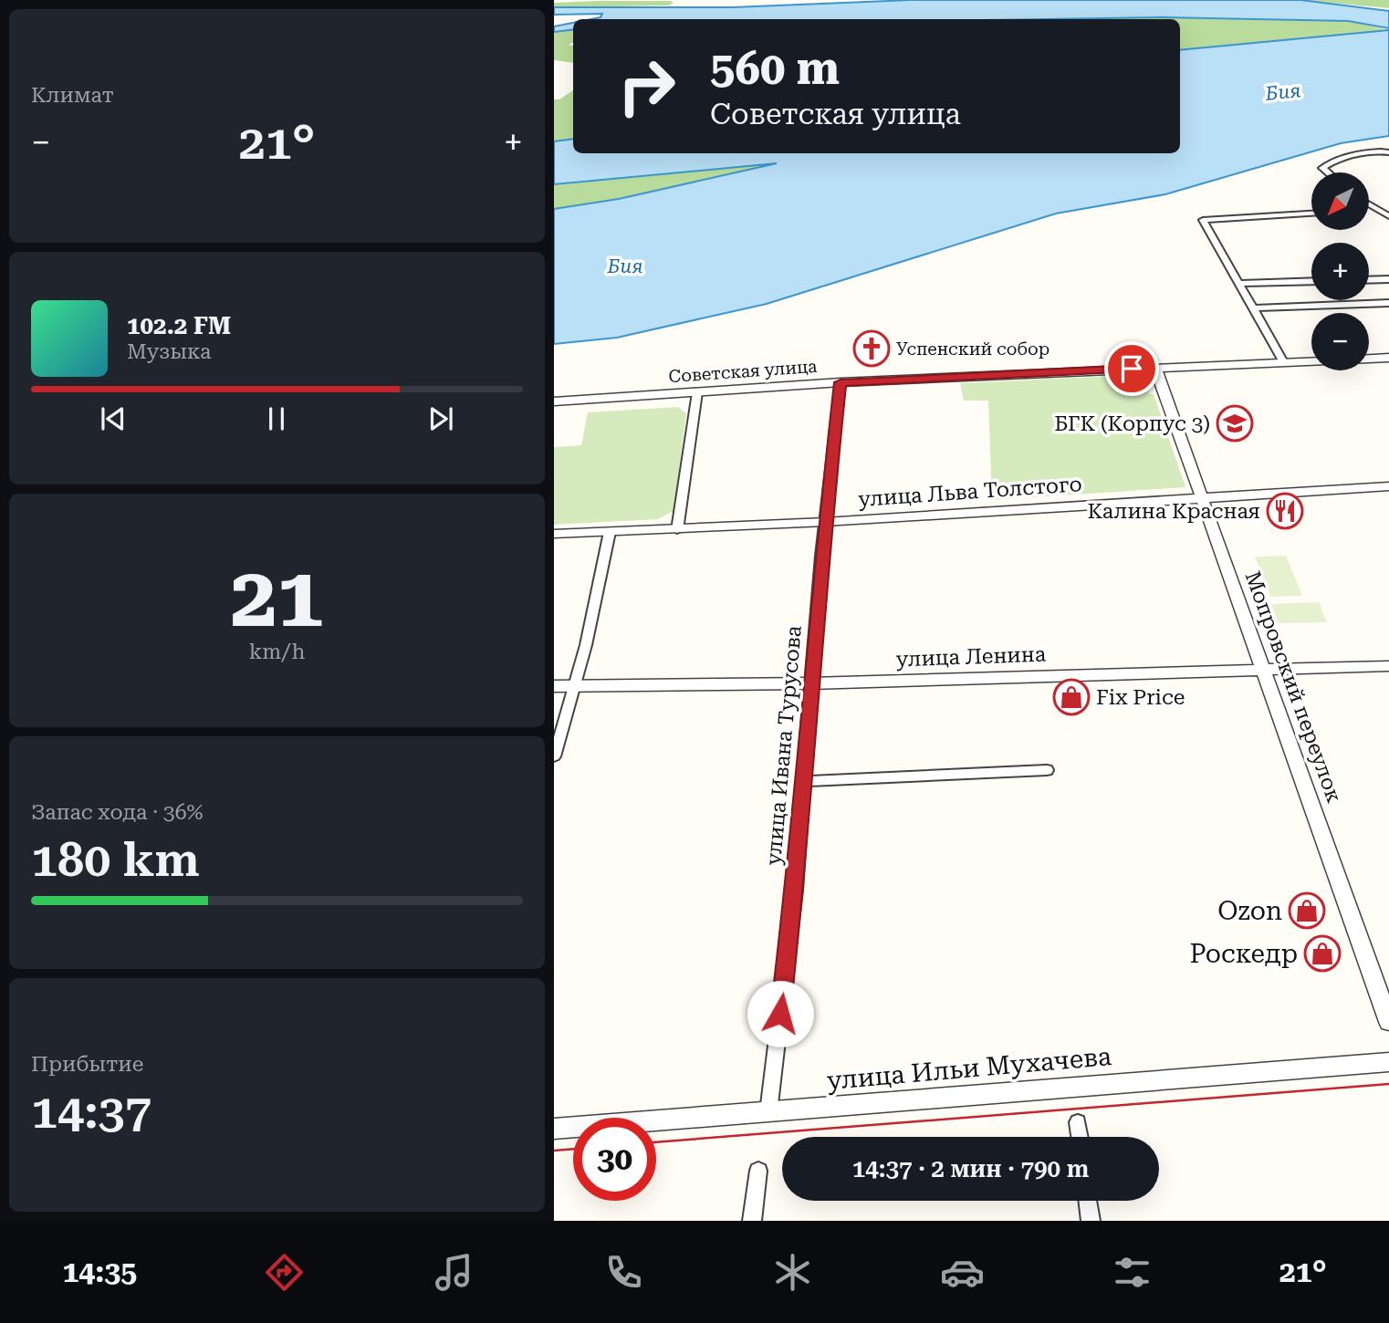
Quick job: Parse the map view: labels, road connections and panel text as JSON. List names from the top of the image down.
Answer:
{
  "streets": {
    "street": [
      "Советская улица",
      "улица Льва Толстого",
      "улица Ленина",
      "Мопровский переулок",
      "улица Ивана Турусова",
      "улица Ильи Мухачева"
    ]
  },
  "crossings": [
    ["Советская улица", "Мопровский переулок"],
    ["Советская улица", "улица Ивана Турусова"],
    ["улица Льва Толстого", "Мопровский переулок"],
    ["улица Льва Толстого", "улица Ивана Турусова"],
    ["улица Ленина", "Мопровский переулок"],
    ["улица Ленина", "улица Ивана Турусова"],
    ["улица Ивана Турусова", "улица Ильи Мухачева"]
  ],
  "water": ["Бия"],
  "places": {
    "church": ["Успенский собор"],
    "school or university": ["БГК (Корпус 3)"],
    "restaurant": ["Калина Красная"],
    "shop": ["Fix Price", "Ozon", "Роскедр"]
  },
  "north": "bottom left",
  "page": {
    "tile": [
      "Климат",
      ["21", "km/h"],
      ["Запас хода · 36%", "180 km"],
      ["Прибытие", "14:37"]
    ],
    "turn": ["560 m", "Советская улица"],
    "heat": ["−", "21°", "+"],
    "map_buttons": ["+", "−"],
    "song": ["102.2 FM", "Музыка"],
    "limit": "30",
    "trip": "14:37 · 2 мин · 790 m",
    "tabs": ["14:35", "21°"]
  }
}
